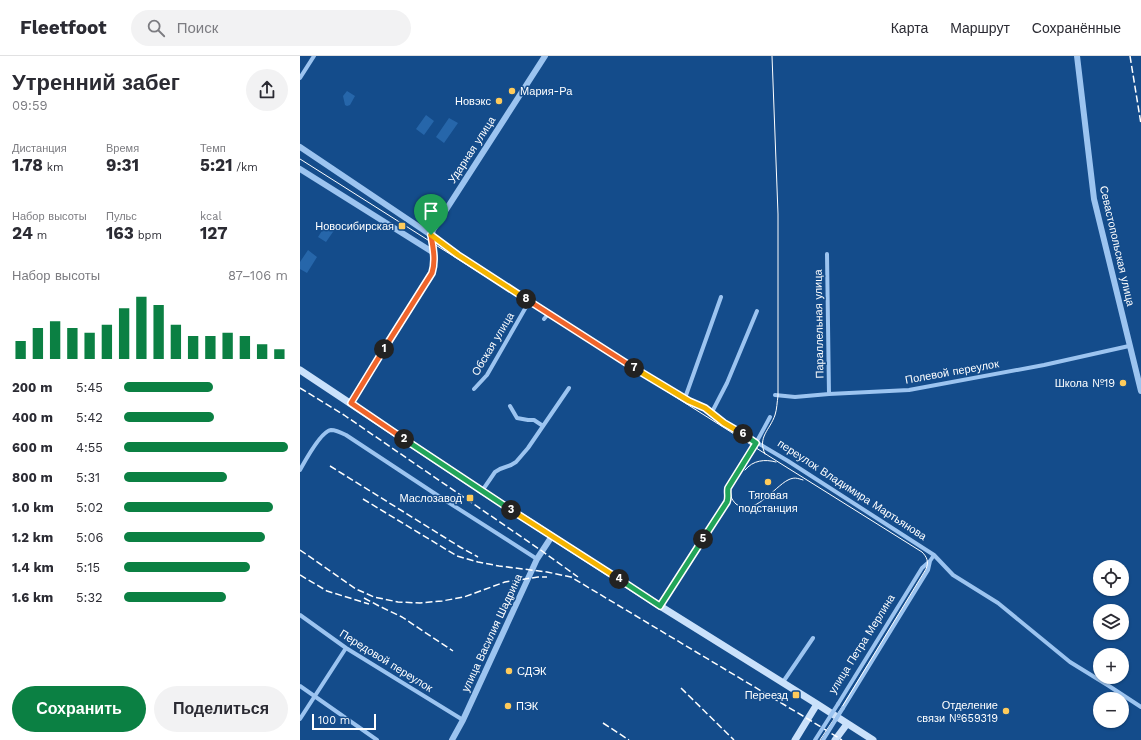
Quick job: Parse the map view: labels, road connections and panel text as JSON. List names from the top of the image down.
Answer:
{
  "streets": {
    "street": [
      "Ударная улица",
      "Севастопольская улица",
      "Параллельная улица",
      "Обская улица",
      "Полевой переулок",
      "переулок Владимира Мартьянова",
      "улица Василия Шадрина",
      "улица Петра Мерлина",
      "Передовой переулок"
    ]
  },
  "crossings": [
    ["Ударная улица", "переулок Владимира Мартьянова"],
    ["Севастопольская улица", "Полевой переулок"],
    ["Параллельная улица", "Полевой переулок"],
    ["переулок Владимира Мартьянова", "улица Петра Мерлина"],
    ["улица Василия Шадрина", "Передовой переулок"]
  ],
  "places": {
    "other": [
      "Мария-Ра",
      "Новэкс",
      "Школа №19",
      "Тяговая подстанция",
      "СДЭК",
      "ПЭК",
      "Отделение связи №659319"
    ],
    "transit": ["Новосибирская", "Маслозавод", "Переезд"]
  },
  "scale_bar": "100 m",
  "page": {
    "header": "Fleetfoot",
    "search": "Поиск",
    "nav": ["Карта", "Маршрут", "Сохранённые"],
    "heading": ["Утренний забег", "09:59"],
    "stats": [
      ["Дистанция", "1.78 km"],
      ["Время", "9:31"],
      ["Темп", "5:21 /km"],
      ["Набор высоты", "24 m"],
      ["Пульс", "163 bpm"],
      ["kcal", "127"]
    ],
    "chart": ["Набор высоты", "87–106 m"],
    "pins": [
      "8",
      "1",
      "7",
      "6",
      "2",
      "3",
      "5",
      "4"
    ],
    "list": [
      {
        "name": "200 m",
        "note": "5:45"
      },
      {
        "name": "400 m",
        "note": "5:42"
      },
      {
        "name": "600 m",
        "note": "4:55"
      },
      {
        "name": "800 m",
        "note": "5:31"
      },
      {
        "name": "1.0 km",
        "note": "5:02"
      },
      {
        "name": "1.2 km",
        "note": "5:06"
      },
      {
        "name": "1.4 km",
        "note": "5:15"
      },
      {
        "name": "1.6 km",
        "note": "5:32"
      }
    ],
    "map_buttons": ["+", "−"],
    "buttons": ["Сохранить", "Поделиться"],
    "scale": "100 m"
  }
}
